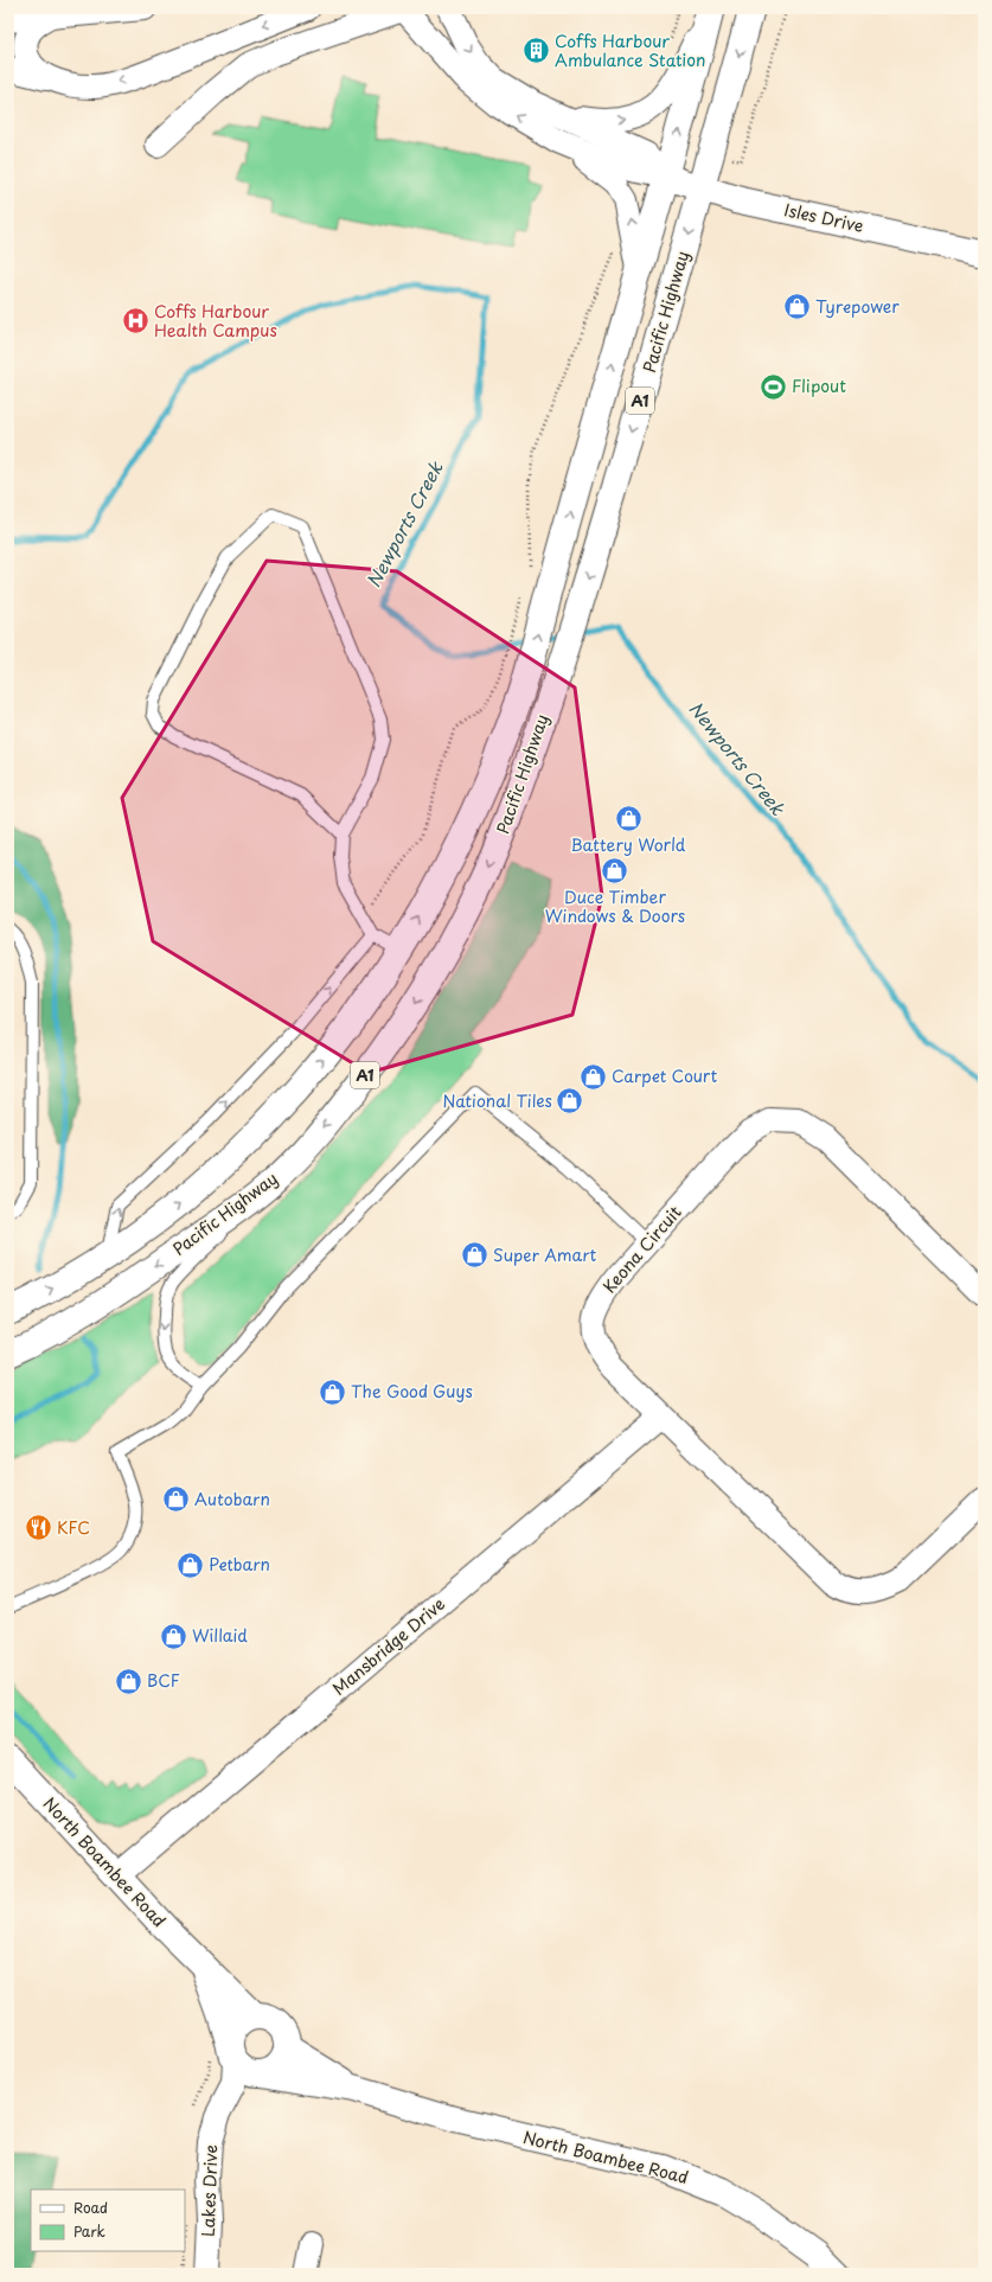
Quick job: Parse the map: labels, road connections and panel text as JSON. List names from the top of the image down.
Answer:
{
  "streets": {
    "main road": [
      "Isles Drive",
      "Pacific Highway",
      "A1",
      "North Boambee Road"
    ],
    "street": ["Keona Circuit", "Mansbridge Drive", "Lakes Drive"]
  },
  "crossings": [
    ["Isles Drive", "Pacific Highway"],
    ["Keona Circuit", "Mansbridge Drive"],
    ["Mansbridge Drive", "North Boambee Road"],
    ["North Boambee Road", "Lakes Drive"]
  ],
  "water": ["Newports Creek"],
  "places": {
    "building": ["Coffs Harbour Ambulance Station"],
    "shop": [
      "Tyrepower",
      "Battery World",
      "Duce Timber Windows & Doors",
      "Carpet Court",
      "National Tiles",
      "Super Amart",
      "The Good Guys",
      "Autobarn",
      "Petbarn",
      "Willaid",
      "BCF"
    ],
    "hospital": ["Coffs Harbour Health Campus"],
    "sports": ["Flipout"],
    "restaurant": ["KFC"]
  },
  "legend": ["Road", "Park"]
}
